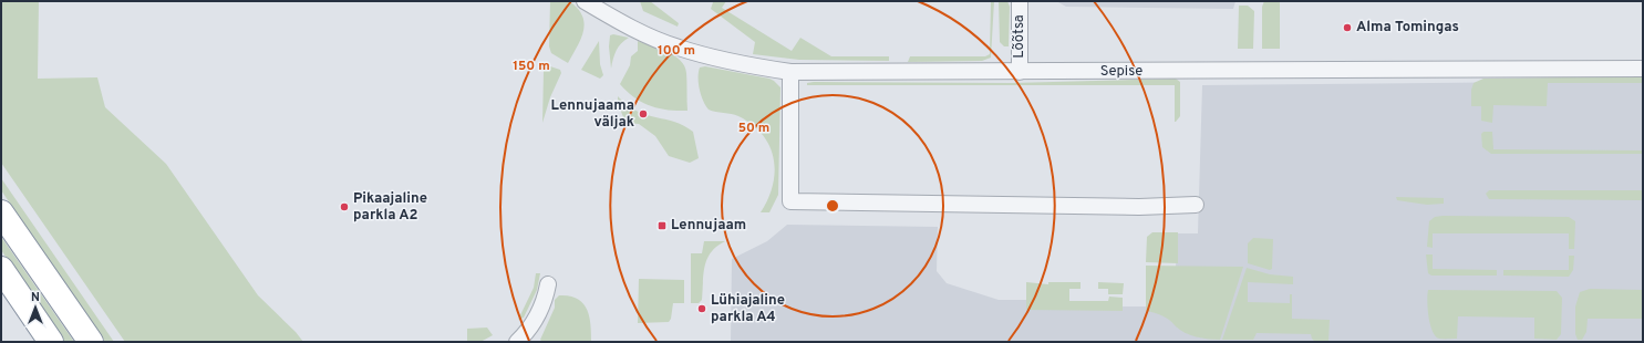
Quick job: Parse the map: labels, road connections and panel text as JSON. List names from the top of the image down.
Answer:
{
  "streets": {
    "street": ["Lõõtsa", "Sepise"]
  },
  "crossings": [
    ["Lõõtsa", "Sepise"]
  ],
  "places": {
    "other": [
      "Alma Tomingas",
      "Lennujaama väljak",
      "Pikaajaline parkla A2",
      "Lühiajaline parkla A4"
    ],
    "transit": ["Lennujaam"]
  },
  "north": "top",
  "rings": ["100 m", "150 m", "50 m"]
}
